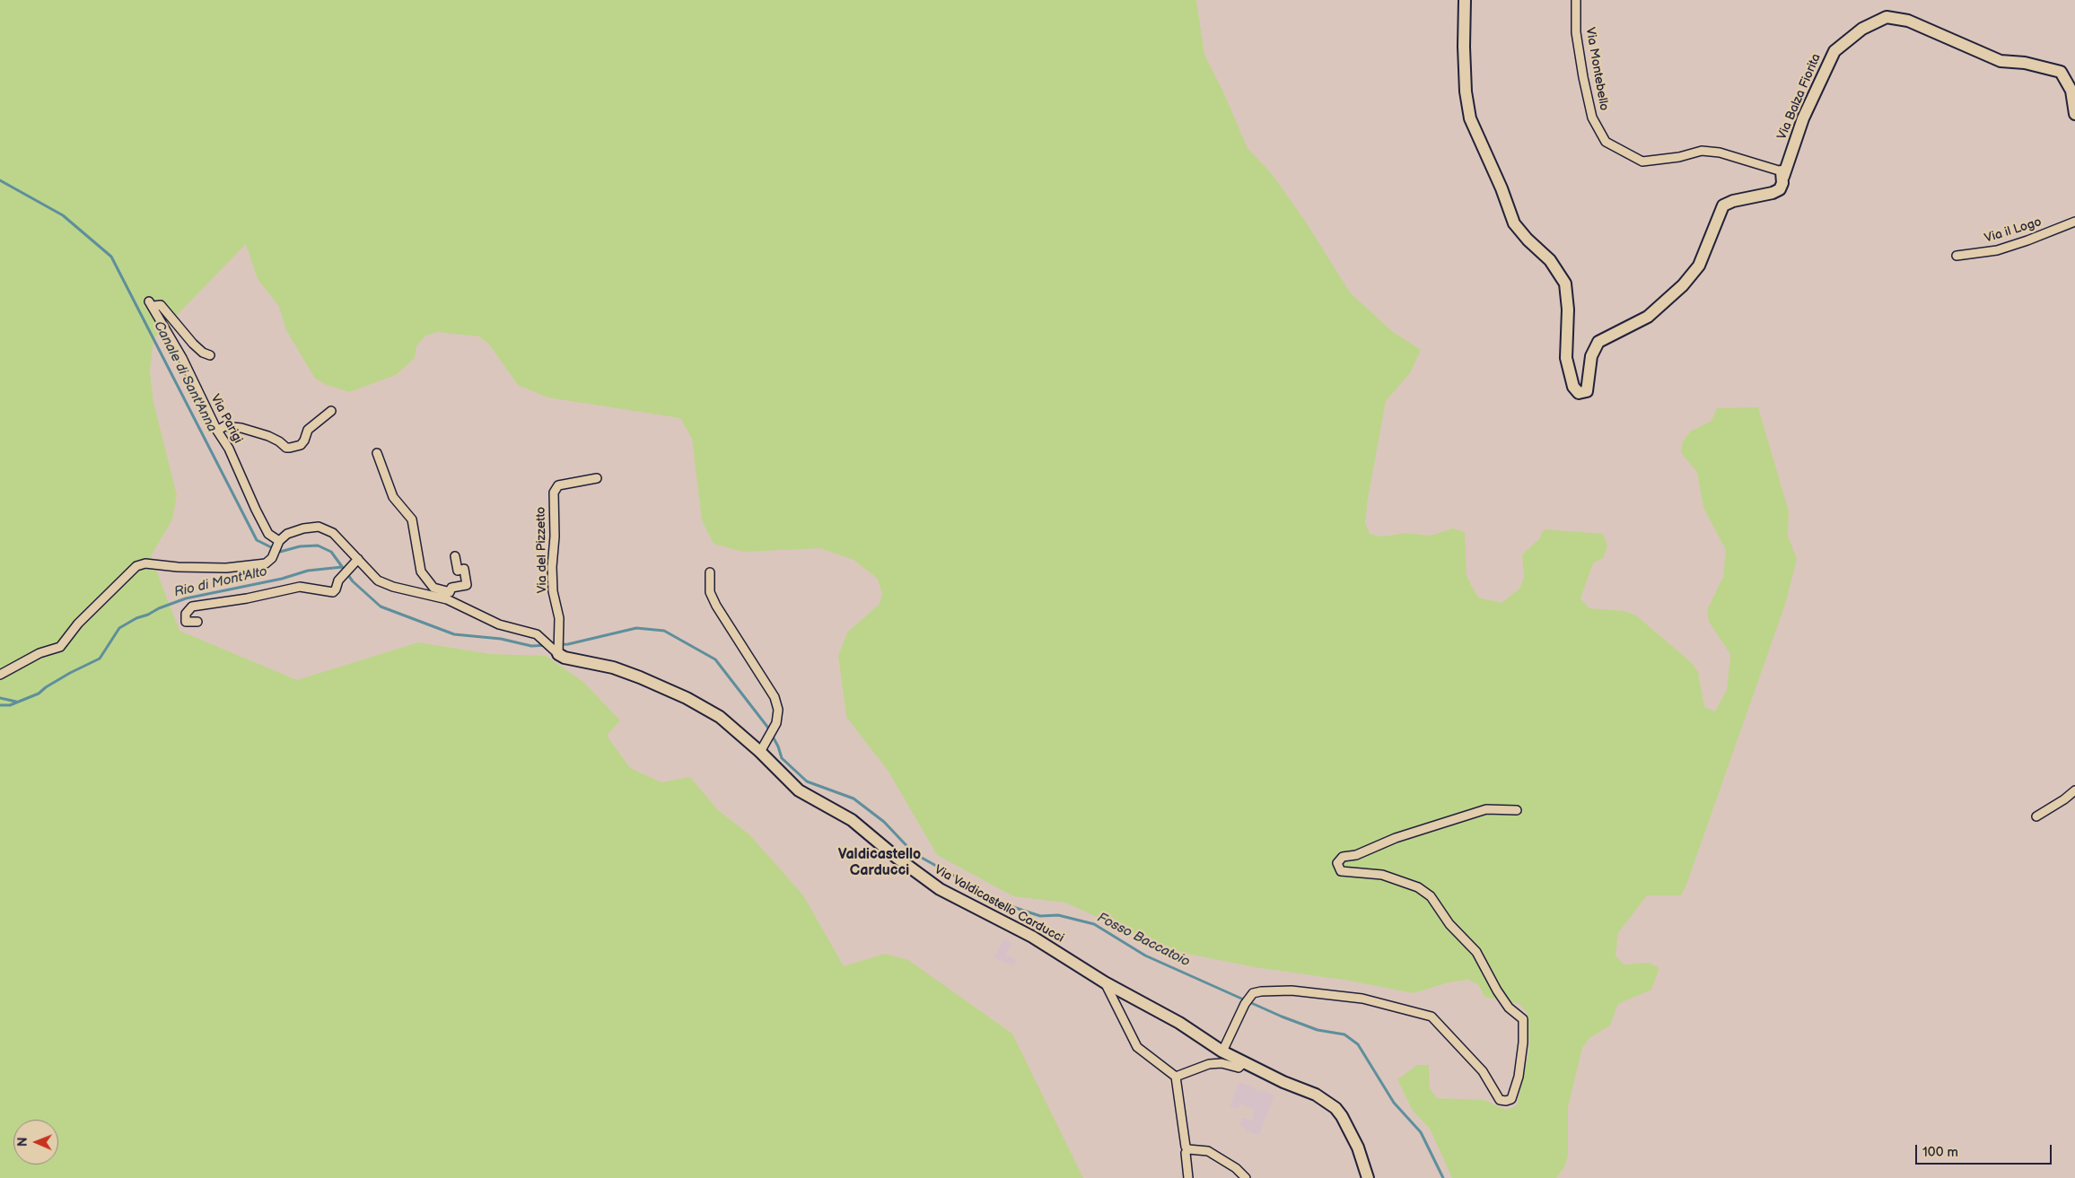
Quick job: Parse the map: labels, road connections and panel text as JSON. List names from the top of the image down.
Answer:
{
  "streets": {
    "street": [
      "Via Montebello",
      "Via Balza Fiorita",
      "Via il Logo",
      "Via Parigi",
      "Via del Pizzetto",
      "Via Valdicastello Carducci"
    ]
  },
  "crossings": [
    ["Via Montebello", "Via Balza Fiorita"],
    ["Via Parigi", "Via Valdicastello Carducci"],
    ["Via del Pizzetto", "Via Valdicastello Carducci"]
  ],
  "districts": ["Valdicastello Carducci"],
  "water": ["Canale di Sant'Anna", "Rio di Mont'Alto", "Fosso Baccatoio"],
  "scale_bar": "100 m",
  "north": "left"
}
